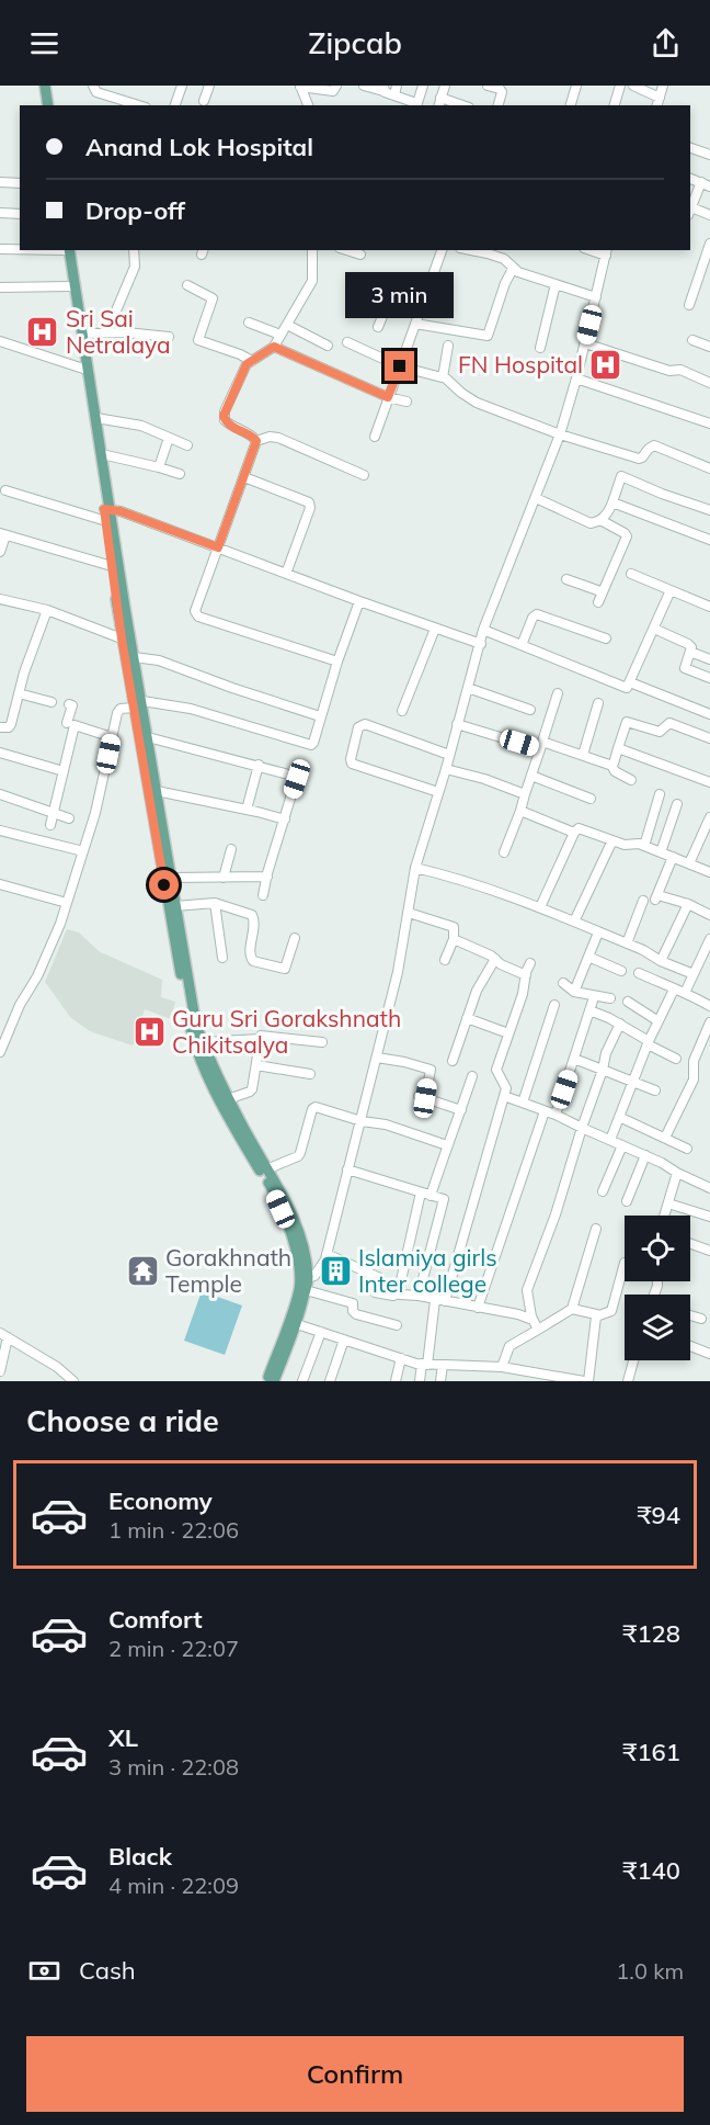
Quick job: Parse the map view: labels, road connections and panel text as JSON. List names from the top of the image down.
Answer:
{
  "places": {
    "hospital": ["Sri Sai Netralaya", "FN Hospital", "Guru Sri Gorakshnath Chikitsalya"],
    "temple": ["Gorakhnath Temple"],
    "building": ["Islamiya girls Inter college"]
  },
  "page": {
    "header": "Zipcab",
    "banner": ["Anand Lok Hospital", "Drop-off"],
    "bubble": "3 min",
    "heading": "Choose a ride",
    "list": [
      {
        "name": "Economy",
        "note": "1 min · 22:06",
        "value": "₹94"
      },
      {
        "name": "Comfort",
        "note": "2 min · 22:07",
        "value": "₹128"
      },
      {
        "name": "XL",
        "note": "3 min · 22:08",
        "value": "₹161"
      },
      {
        "name": "Black",
        "note": "4 min · 22:09",
        "value": "₹140"
      }
    ],
    "pay": ["Cash", "1.0 km"],
    "buttons": "Confirm"
  }
}
